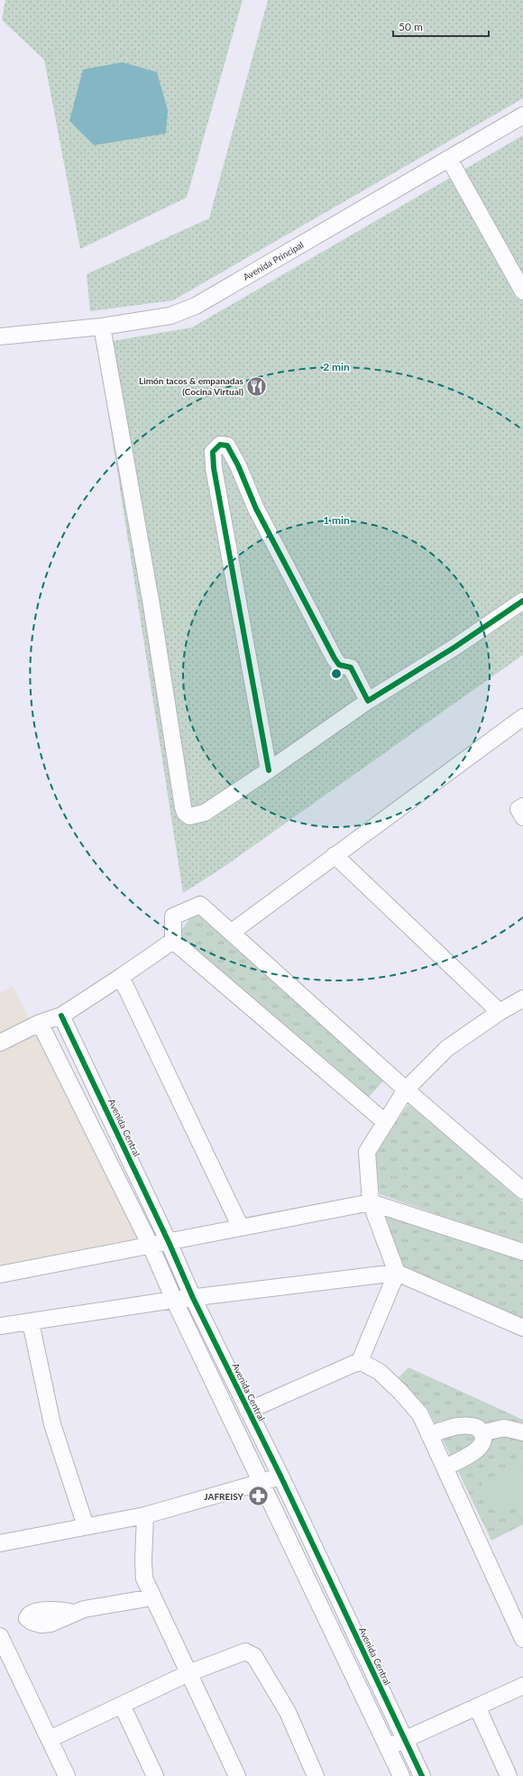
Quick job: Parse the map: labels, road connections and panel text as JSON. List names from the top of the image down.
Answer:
{
  "streets": {
    "street": ["Avenida Principal", "Avenida Central"]
  },
  "places": {
    "restaurant": ["Limón tacos & empanadas (Cocina Virtual)"],
    "pharmacy": ["JAFREISY"]
  },
  "scale_bar": "50 m",
  "rings": ["2 min", "1 min"]
}
